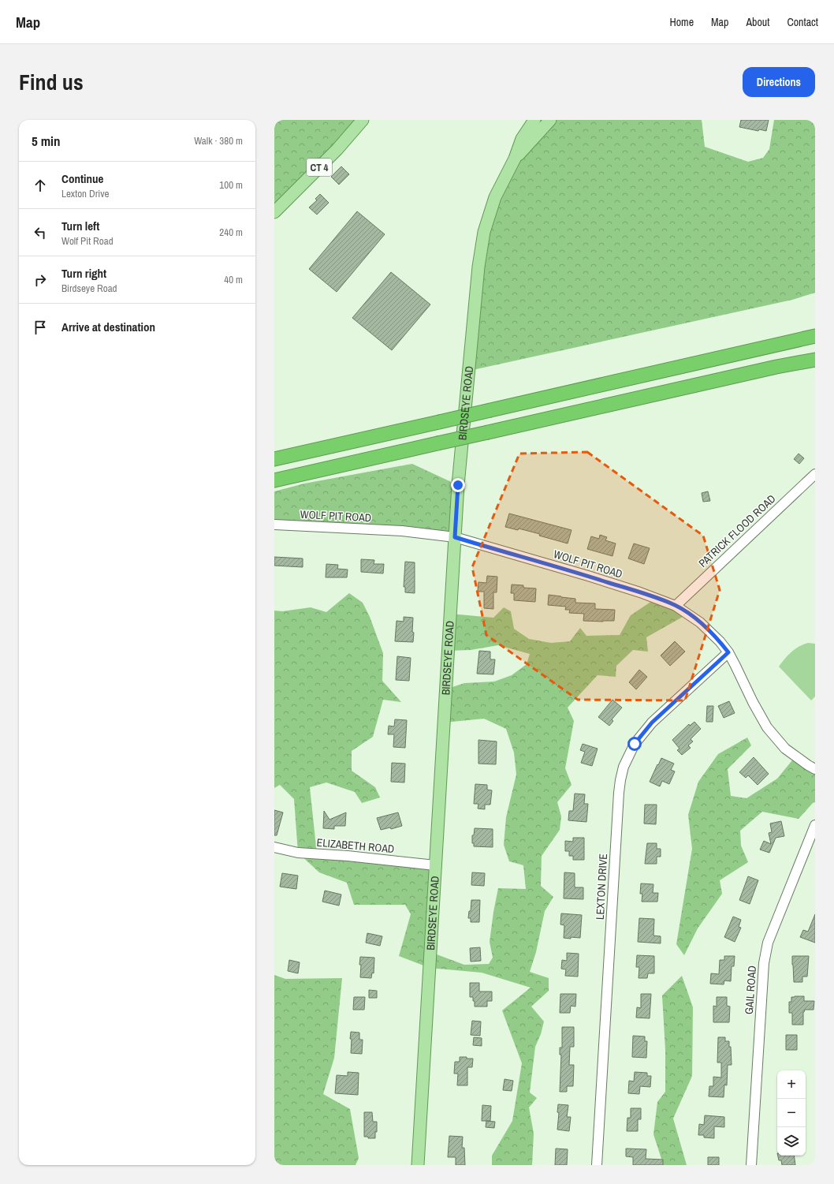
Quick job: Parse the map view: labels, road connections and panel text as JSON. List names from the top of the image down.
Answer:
{
  "streets": {
    "main road": ["CT 4", "BIRDSEYE ROAD"],
    "street": [
      "WOLF PIT ROAD",
      "PATRICK FLOOD ROAD",
      "ELIZABETH ROAD",
      "LEXTON DRIVE",
      "GAIL ROAD"
    ]
  },
  "crossings": [
    ["BIRDSEYE ROAD", "WOLF PIT ROAD"],
    ["BIRDSEYE ROAD", "ELIZABETH ROAD"],
    ["WOLF PIT ROAD", "PATRICK FLOOD ROAD"],
    ["WOLF PIT ROAD", "LEXTON DRIVE"]
  ],
  "page": {
    "header": "Map",
    "nav": [
      "Home",
      "Map",
      "About",
      "Contact"
    ],
    "title": "Find us",
    "buttons": "Directions",
    "heading": ["5 min", "Walk · 380 m"],
    "list": [
      ["Continue", "Lexton Drive", "100 m"],
      ["Turn left", "Wolf Pit Road", "240 m"],
      ["Turn right", "Birdseye Road", "40 m"],
      "Arrive at destination"
    ],
    "map_buttons": ["+", "−"]
  }
}
